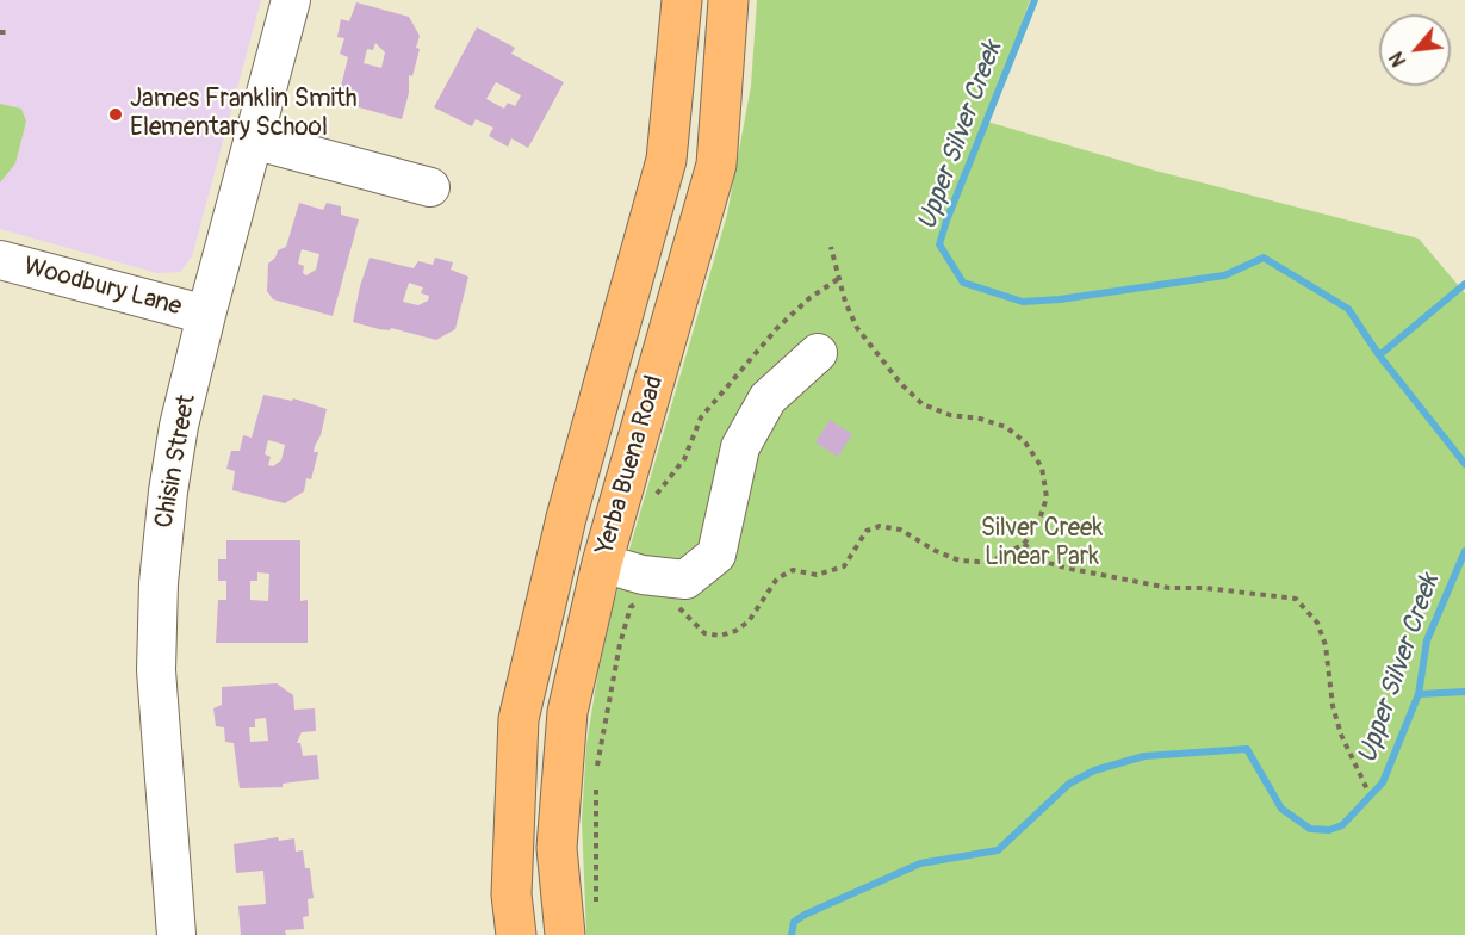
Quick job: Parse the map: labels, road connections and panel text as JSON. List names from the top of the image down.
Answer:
{
  "streets": {
    "main road": ["Yerba Buena Road"],
    "street": ["Woodbury Lane", "Chisin Street"]
  },
  "crossings": [
    ["Woodbury Lane", "Chisin Street"]
  ],
  "water": ["Upper Silver Creek"],
  "parks": ["Silver Creek Linear Park"],
  "places": ["James Franklin Smith Elementary School"],
  "north": "bottom left"
}
